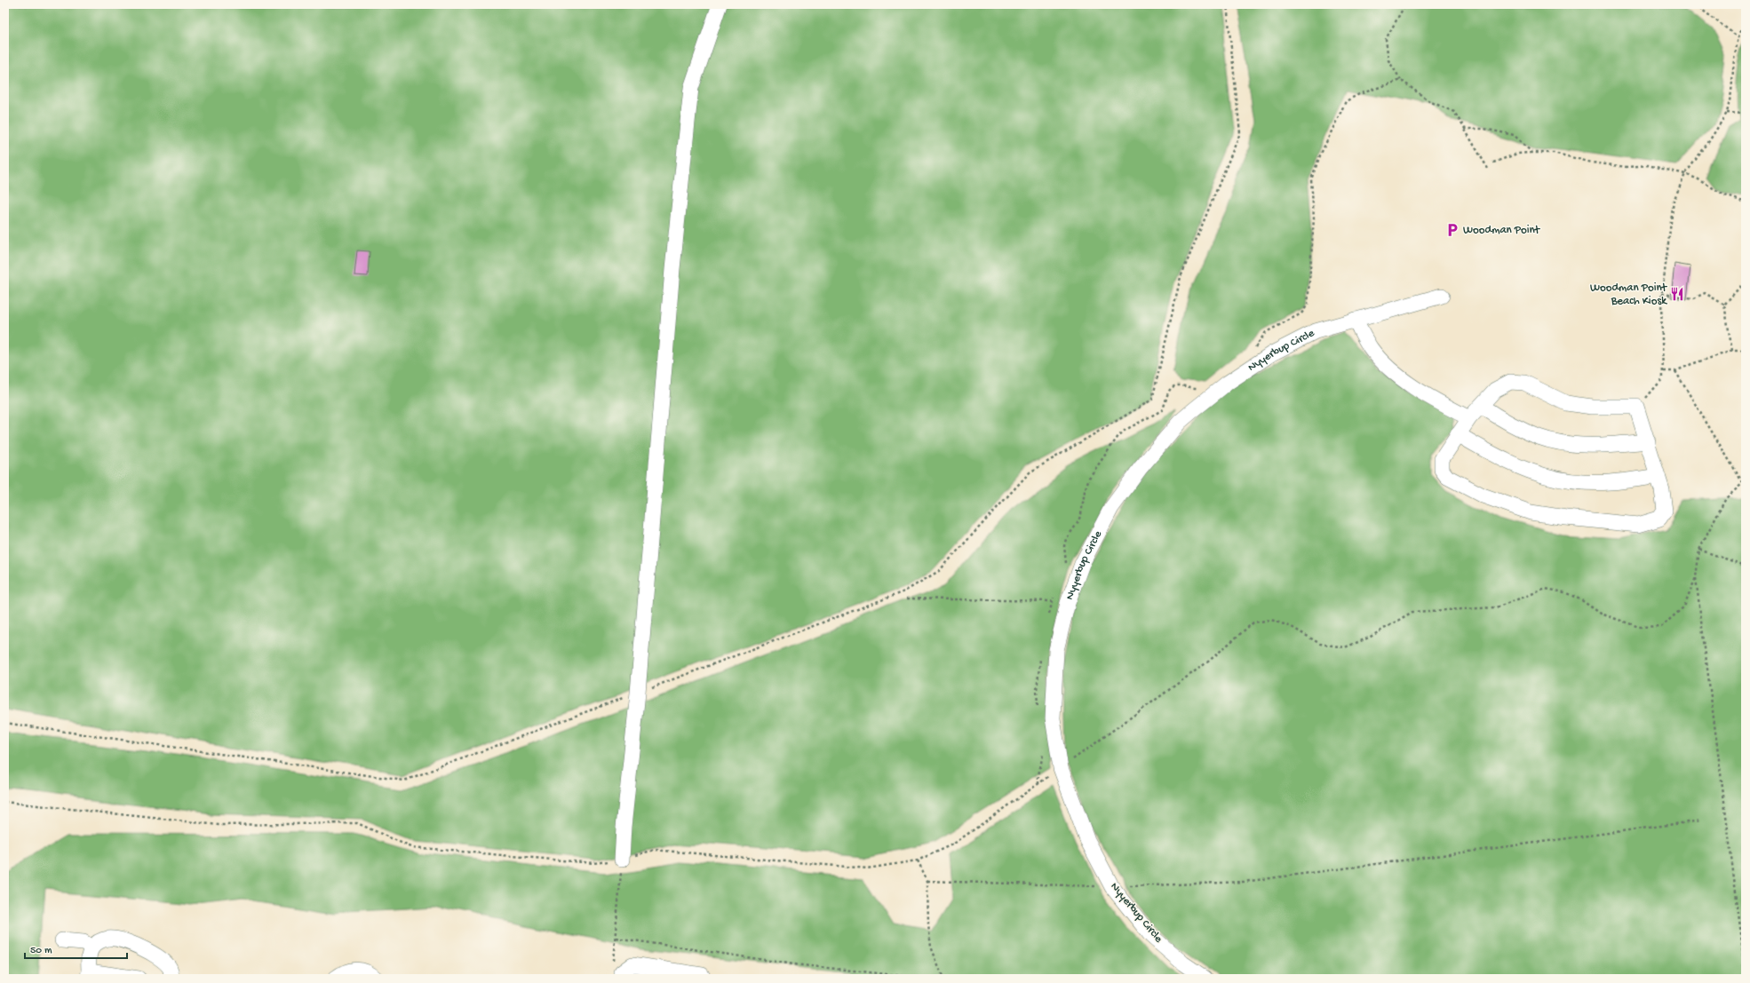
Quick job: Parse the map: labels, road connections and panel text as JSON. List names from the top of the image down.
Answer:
{
  "streets": {
    "street": ["Nyyerbup Circle"]
  },
  "places": {
    "parking": ["Woodman Point"],
    "restaurant": ["Woodman Point Beach Kiosk"]
  },
  "scale_bar": "50 m"
}
